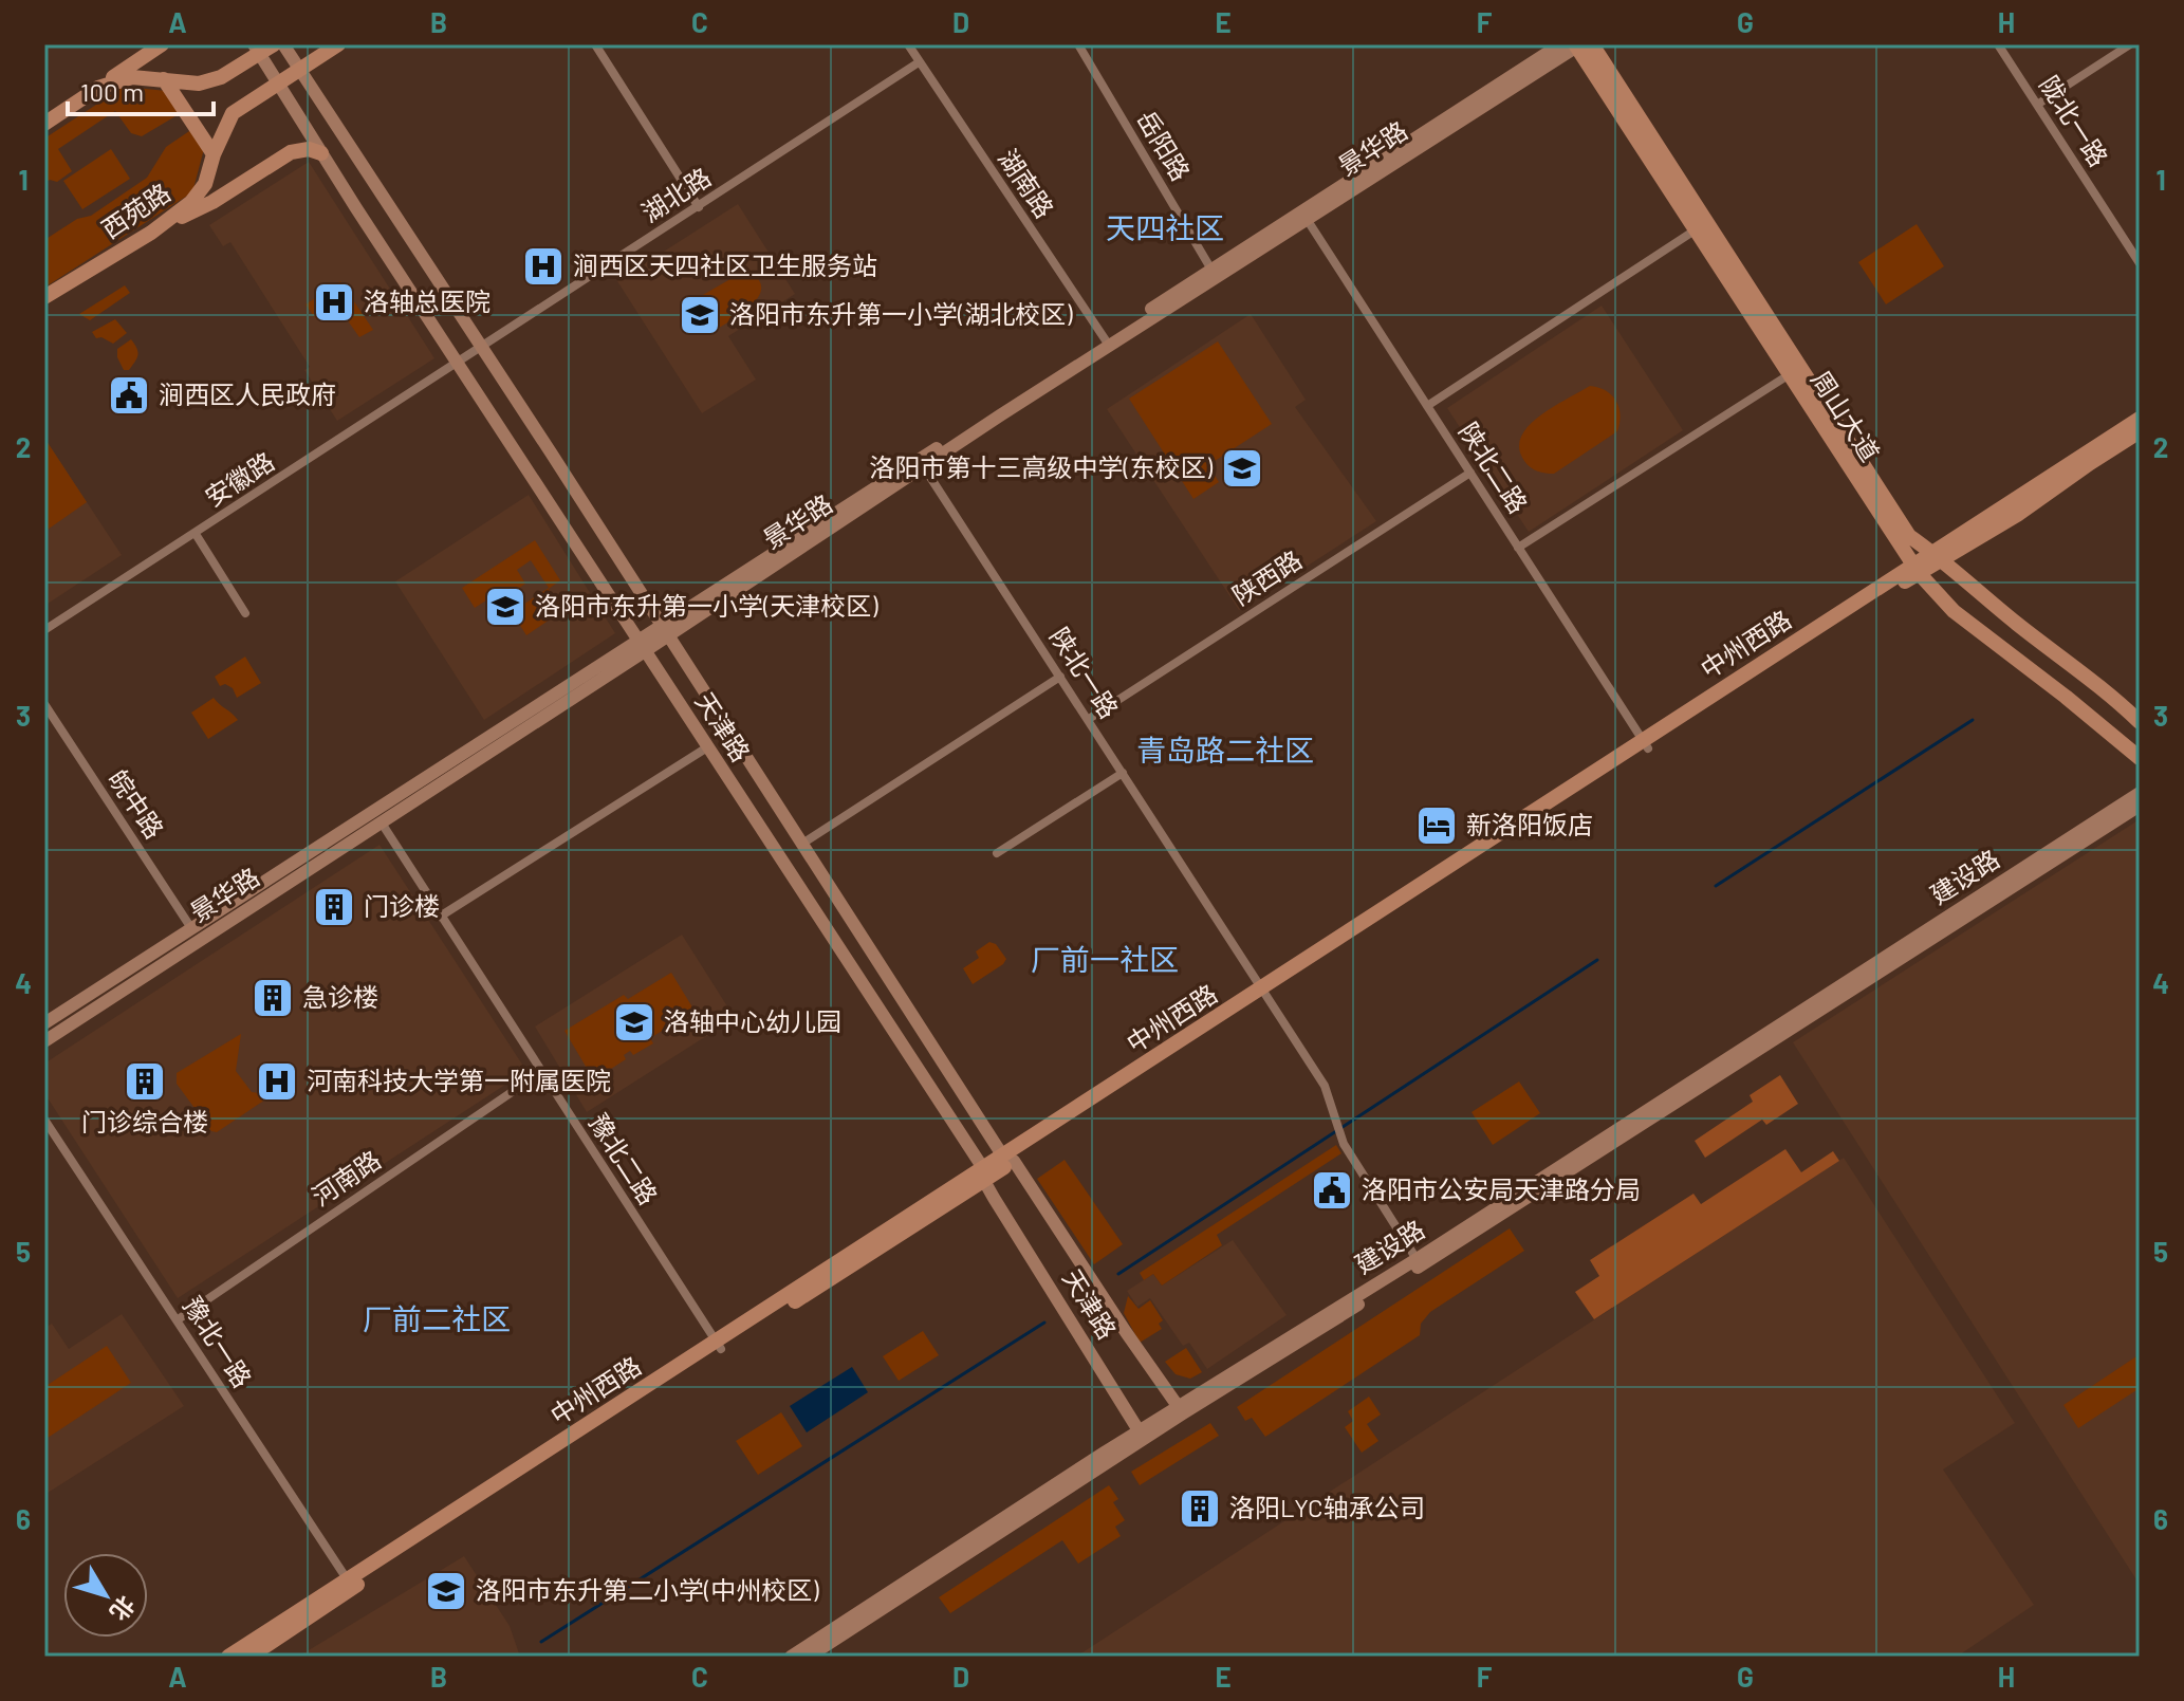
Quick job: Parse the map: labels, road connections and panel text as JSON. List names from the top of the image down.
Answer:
{
  "streets": {
    "main road": [
      "景华路",
      "西苑路",
      "周山大道",
      "中州西路",
      "天津路",
      "建设路"
    ],
    "street": [
      "陇北一路",
      "岳阳路",
      "湖南路",
      "湖北路",
      "陕北二路",
      "安徽路",
      "陕西路",
      "陕北一路",
      "皖中路",
      "豫北二路",
      "河南路",
      "豫北一路"
    ]
  },
  "crossings": [
    ["岳阳路", "景华路"],
    ["景华路", "湖南路"],
    ["景华路", "周山大道"],
    ["景华路", "陕北二路"],
    ["景华路", "陕北一路"],
    ["景华路", "天津路"],
    ["景华路", "皖中路"],
    ["景华路", "豫北二路"],
    ["湖南路", "湖北路"],
    ["湖北路", "安徽路"],
    ["湖北路", "天津路"],
    ["西苑路", "天津路"],
    ["周山大道", "中州西路"],
    ["陕北二路", "陕西路"],
    ["陕北二路", "中州西路"],
    ["安徽路", "天津路"],
    ["陕西路", "陕北一路"],
    ["中州西路", "陕北一路"],
    ["中州西路", "天津路"],
    ["中州西路", "豫北二路"],
    ["中州西路", "豫北一路"],
    ["陕北一路", "建设路"],
    ["天津路", "建设路"],
    ["豫北二路", "河南路"],
    ["河南路", "豫北一路"]
  ],
  "districts": [
    "天四社区",
    "青岛路二社区",
    "厂前一社区",
    "厂前二社区"
  ],
  "places": {
    "hospital": ["涧西区天四社区卫生服务站", "洛轴总医院", "河南科技大学第一附属医院"],
    "school or university": [
      "洛阳市东升第一小学(湖北校区)",
      "洛阳市第十三高级中学(东校区)",
      "洛阳市东升第一小学(天津校区)",
      "洛轴中心幼儿园",
      "洛阳市东升第二小学(中州校区)"
    ],
    "public building": ["涧西区人民政府", "洛阳市公安局天津路分局"],
    "hotel": ["新洛阳饭店"],
    "building": [
      "门诊楼",
      "急诊楼",
      "门诊综合楼",
      "洛阳LYC轴承公司"
    ]
  },
  "scale_bar": "100 m",
  "north": "bottom right",
  "grid": {
    "columns": [
      "A",
      "B",
      "C",
      "D",
      "E",
      "F",
      "G",
      "H"
    ],
    "rows": [
      "1",
      "2",
      "3",
      "4",
      "5",
      "6"
    ]
  }
}
